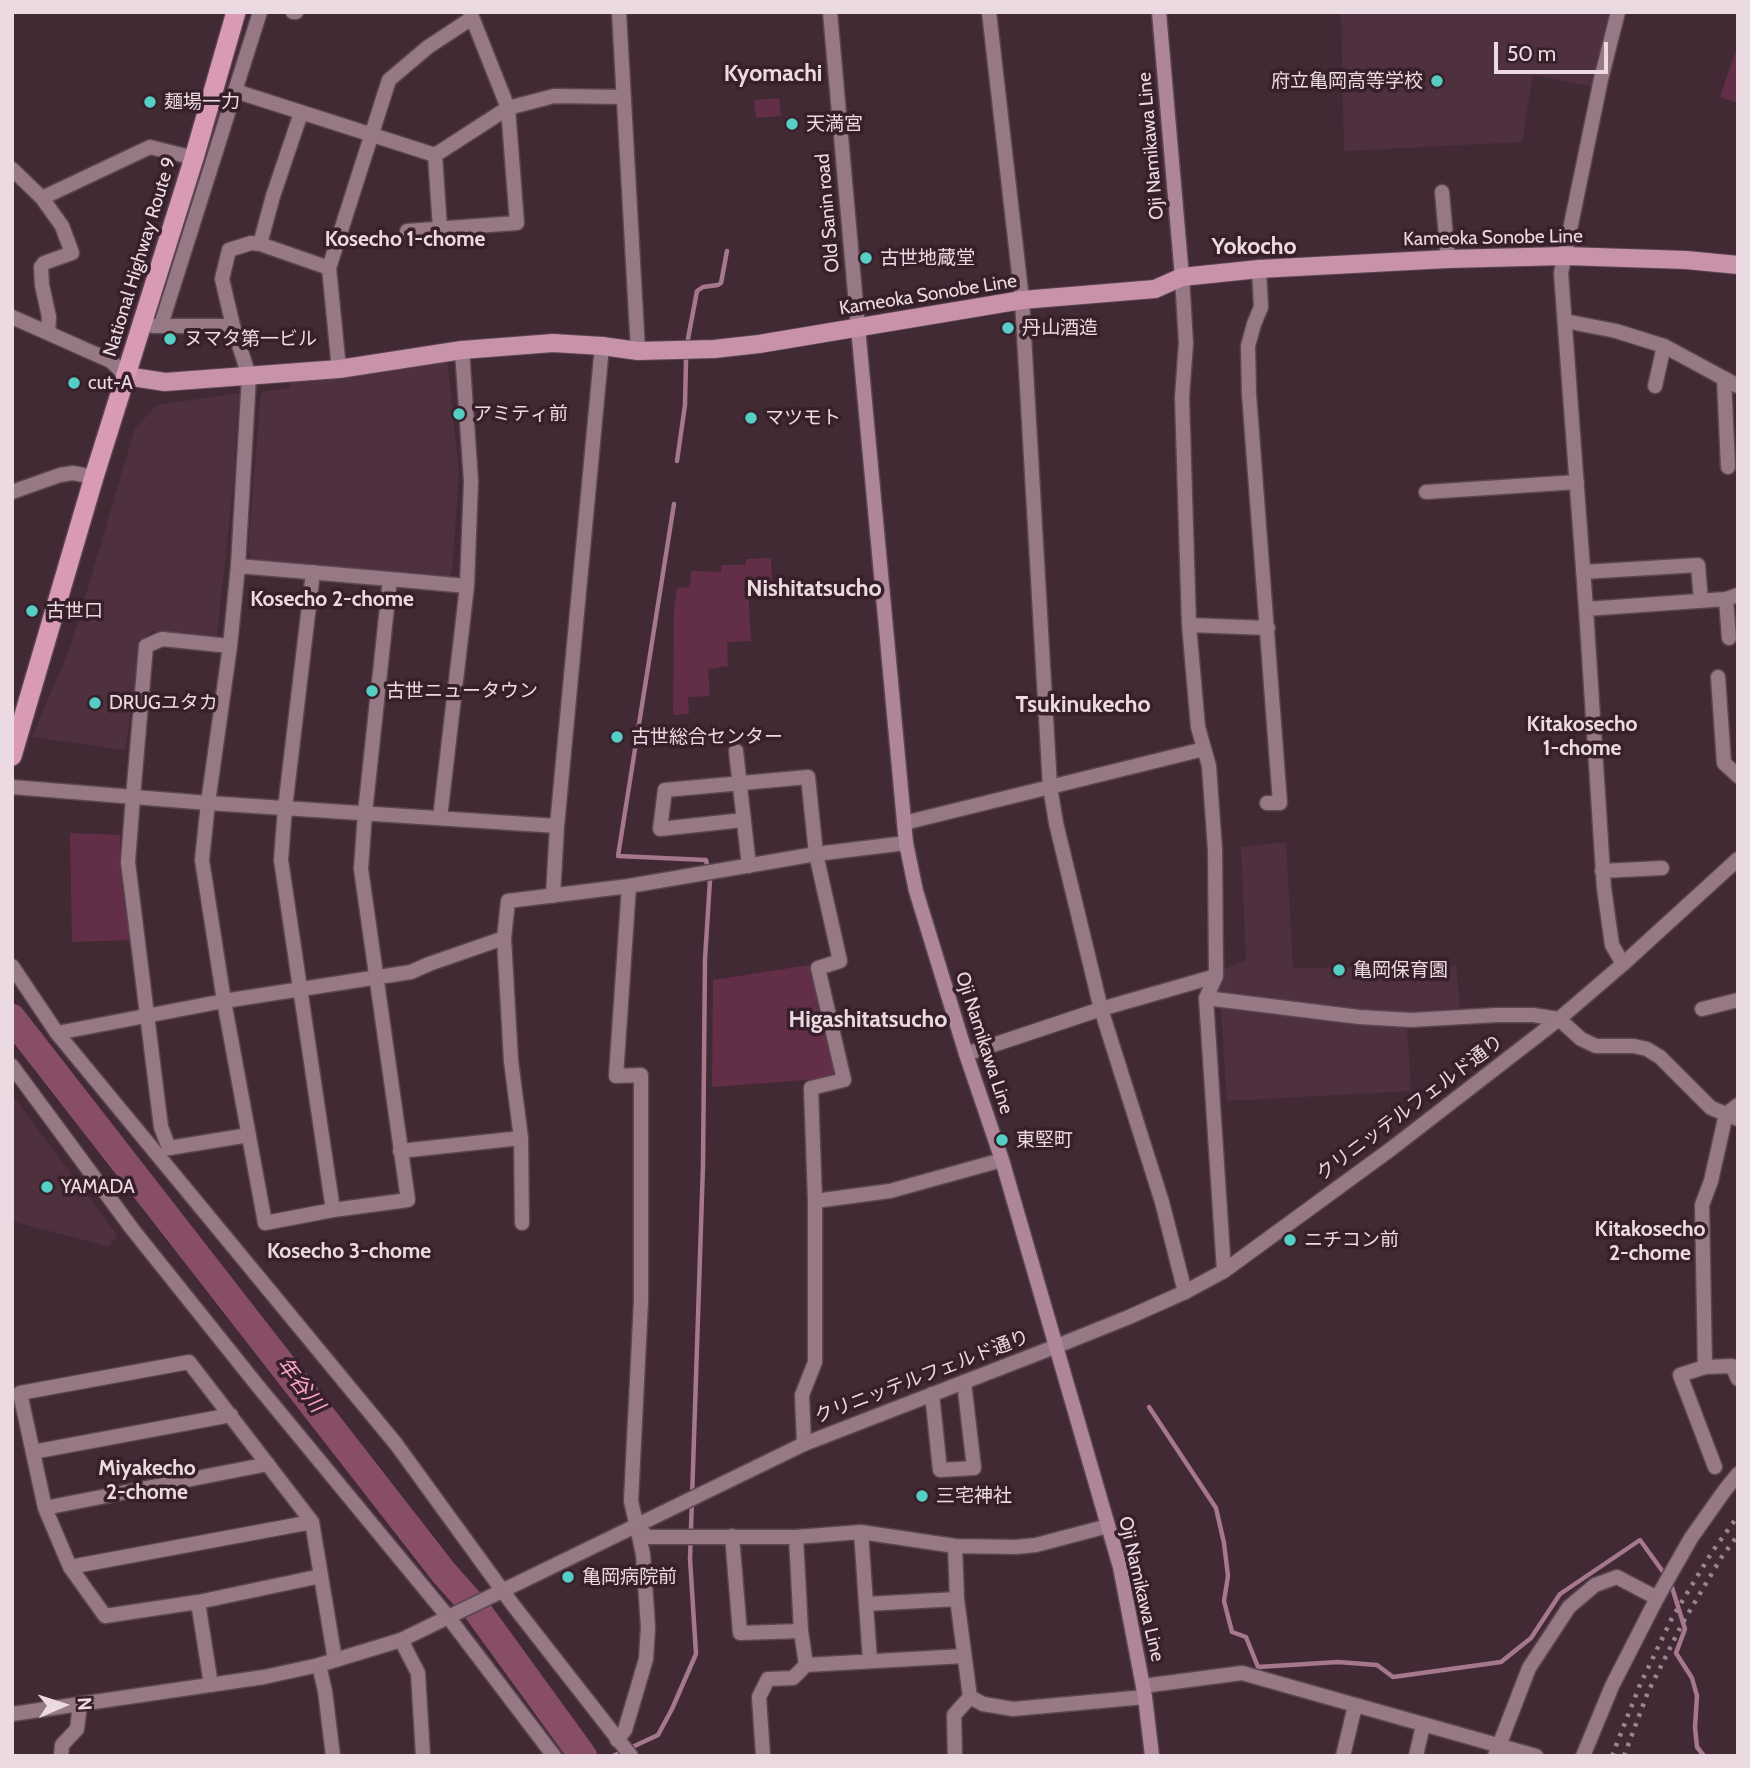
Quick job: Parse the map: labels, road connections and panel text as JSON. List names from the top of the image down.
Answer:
{
  "streets": {
    "highway": ["National Highway Route 9"],
    "main road": ["Oji Namikawa Line", "Kameoka Sonobe Line"],
    "street": ["Old Sanin road", "クリニッテルフェルド通り"]
  },
  "crossings": [
    ["Oji Namikawa Line", "Old Sanin road"],
    ["Oji Namikawa Line", "Kameoka Sonobe Line"],
    ["Oji Namikawa Line", "クリニッテルフェルド通り"],
    ["Old Sanin road", "Kameoka Sonobe Line"],
    ["Kameoka Sonobe Line", "National Highway Route 9"]
  ],
  "districts": [
    "Kyomachi",
    "Kosecho 1-chome",
    "Yokocho",
    "Nishitatsucho",
    "Kosecho 2-chome",
    "Tsukinukecho",
    "Kitakosecho 1-chome",
    "Higashitatsucho",
    "Kitakosecho 2-chome",
    "Kosecho 3-chome",
    "Miyakecho 2-chome"
  ],
  "water": ["年谷川"],
  "places": [
    "府立亀岡高等学校",
    "麺場一力",
    "天満宮",
    "古世地蔵堂",
    "丹山酒造",
    "ヌマタ第一ビル",
    "cut-A",
    "アミティ前",
    "マツモト",
    "古世口",
    "古世ニュータウン",
    "DRUGユタカ",
    "古世総合センター",
    "亀岡保育園",
    "東堅町",
    "YAMADA",
    "ニチコン前",
    "三宅神社",
    "亀岡病院前"
  ],
  "scale_bar": "50 m",
  "north": "right"
}
